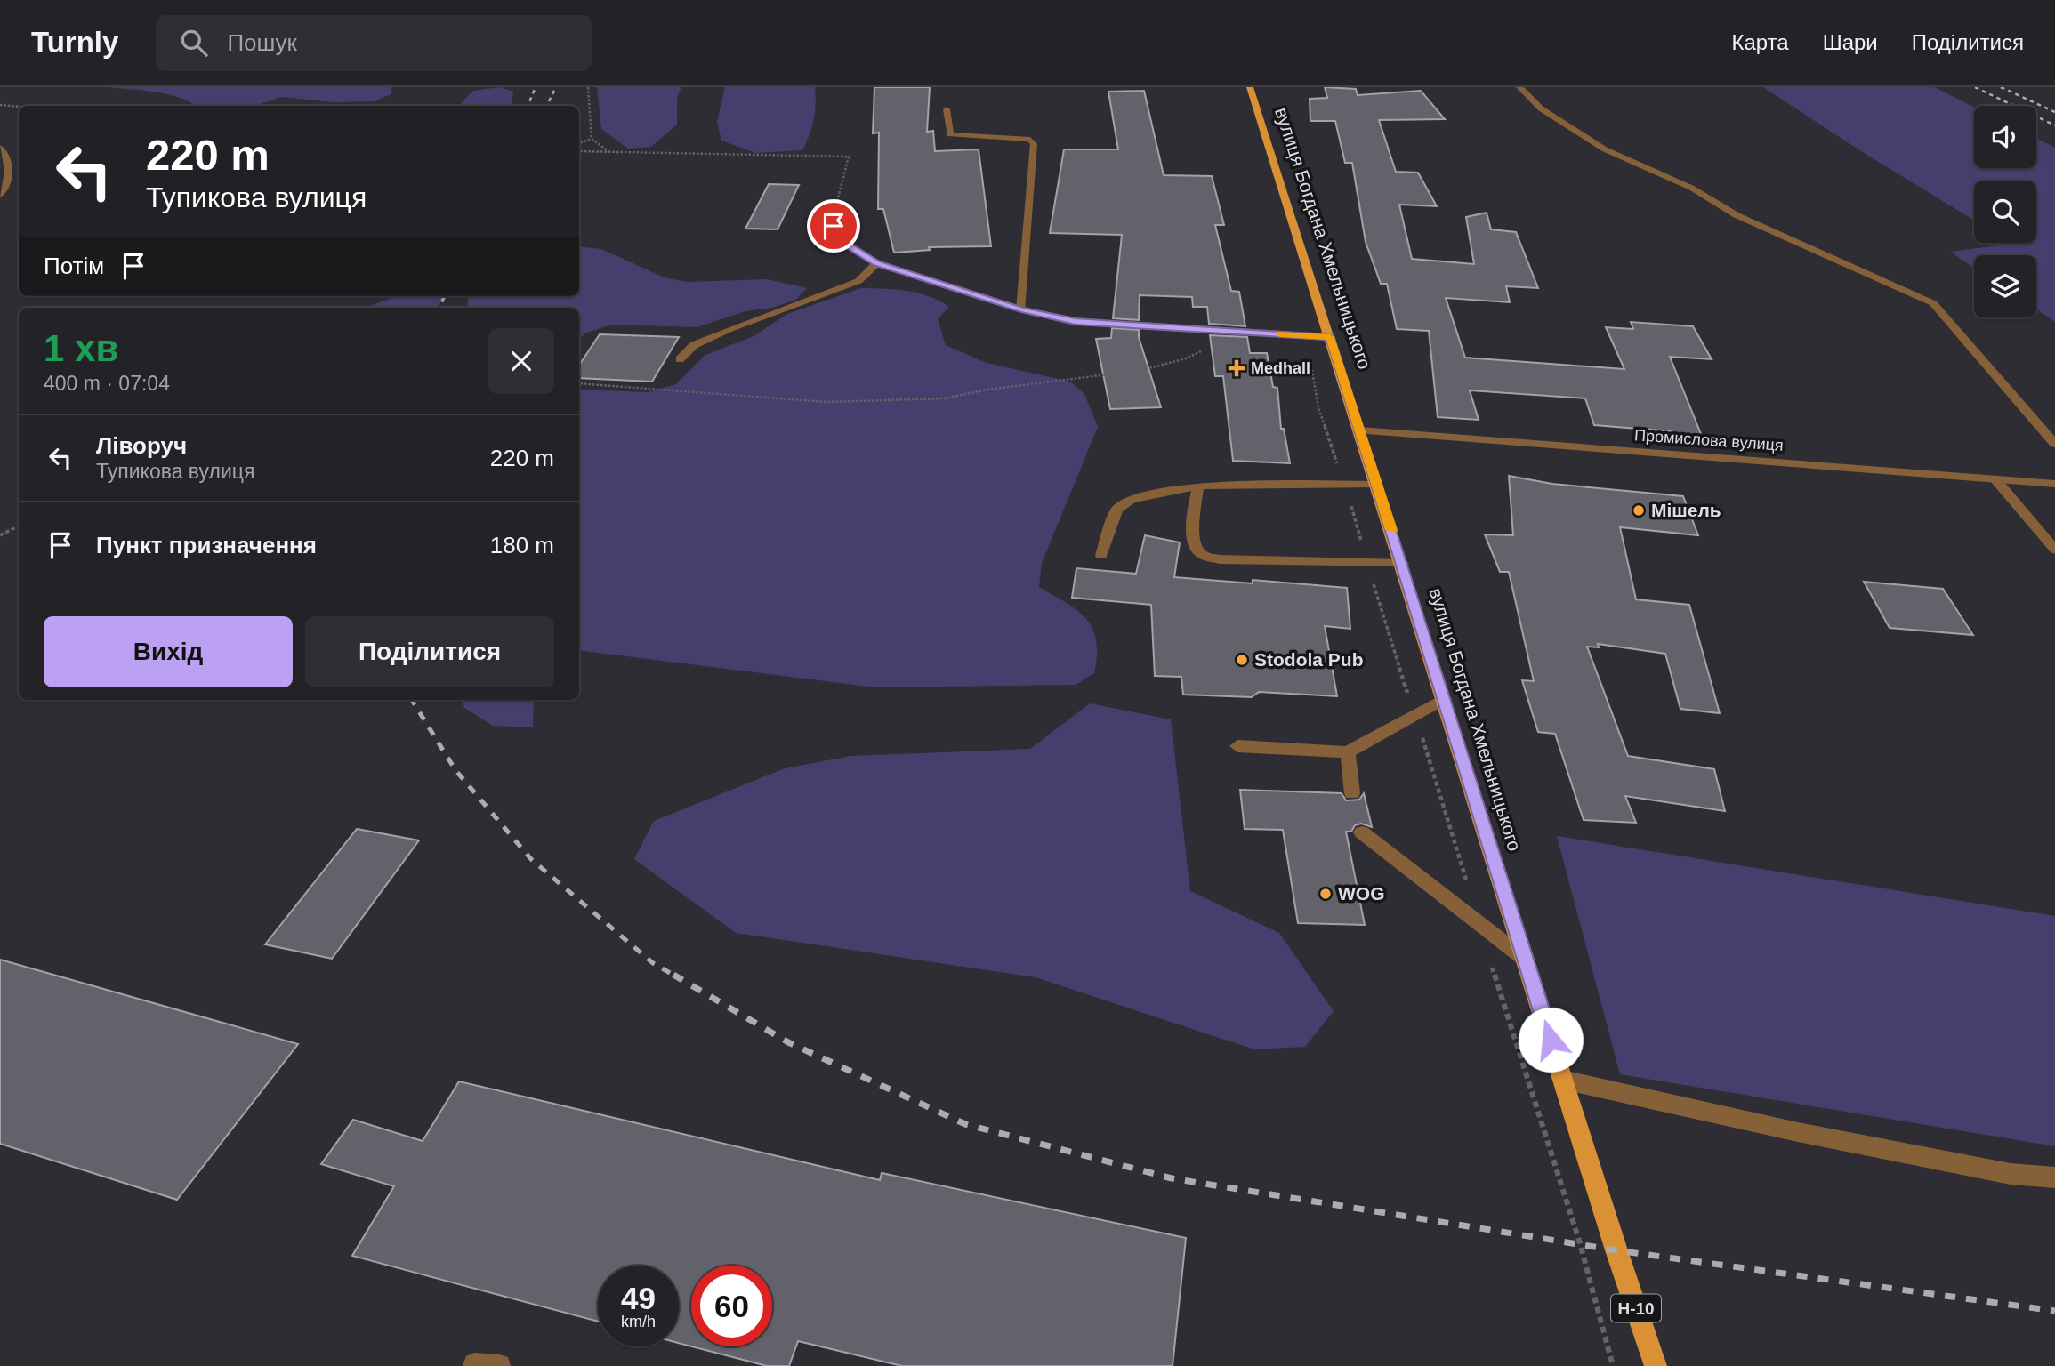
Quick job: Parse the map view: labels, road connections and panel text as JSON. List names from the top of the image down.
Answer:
{
  "streets": {
    "main road": ["вулиця Богдана Хмельницького", "Н-10"],
    "street": ["Промислова вулиця"]
  },
  "crossings": [
    ["вулиця Богдана Хмельницького", "Промислова вулиця"]
  ],
  "places": {
    "health": ["Medhall"],
    "other": ["Мішель", "Stodola Pub", "WOG"]
  },
  "page": {
    "header": "Turnly",
    "search": "Пошук",
    "nav": ["Карта", "Шари", "Поділитися"],
    "turn": ["220 m", "Тупикова вулиця"],
    "then": "Потім",
    "heading": ["1 хв", "400 m · 07:04"],
    "list": [
      {
        "name": "Ліворуч",
        "note": "Тупикова вулиця",
        "value": "220 m"
      },
      {
        "name": "Пункт призначення",
        "value": "180 m"
      }
    ],
    "buttons": ["Вихід", "Поділитися"],
    "speed": "49 km/h",
    "limit": "60"
  }
}
